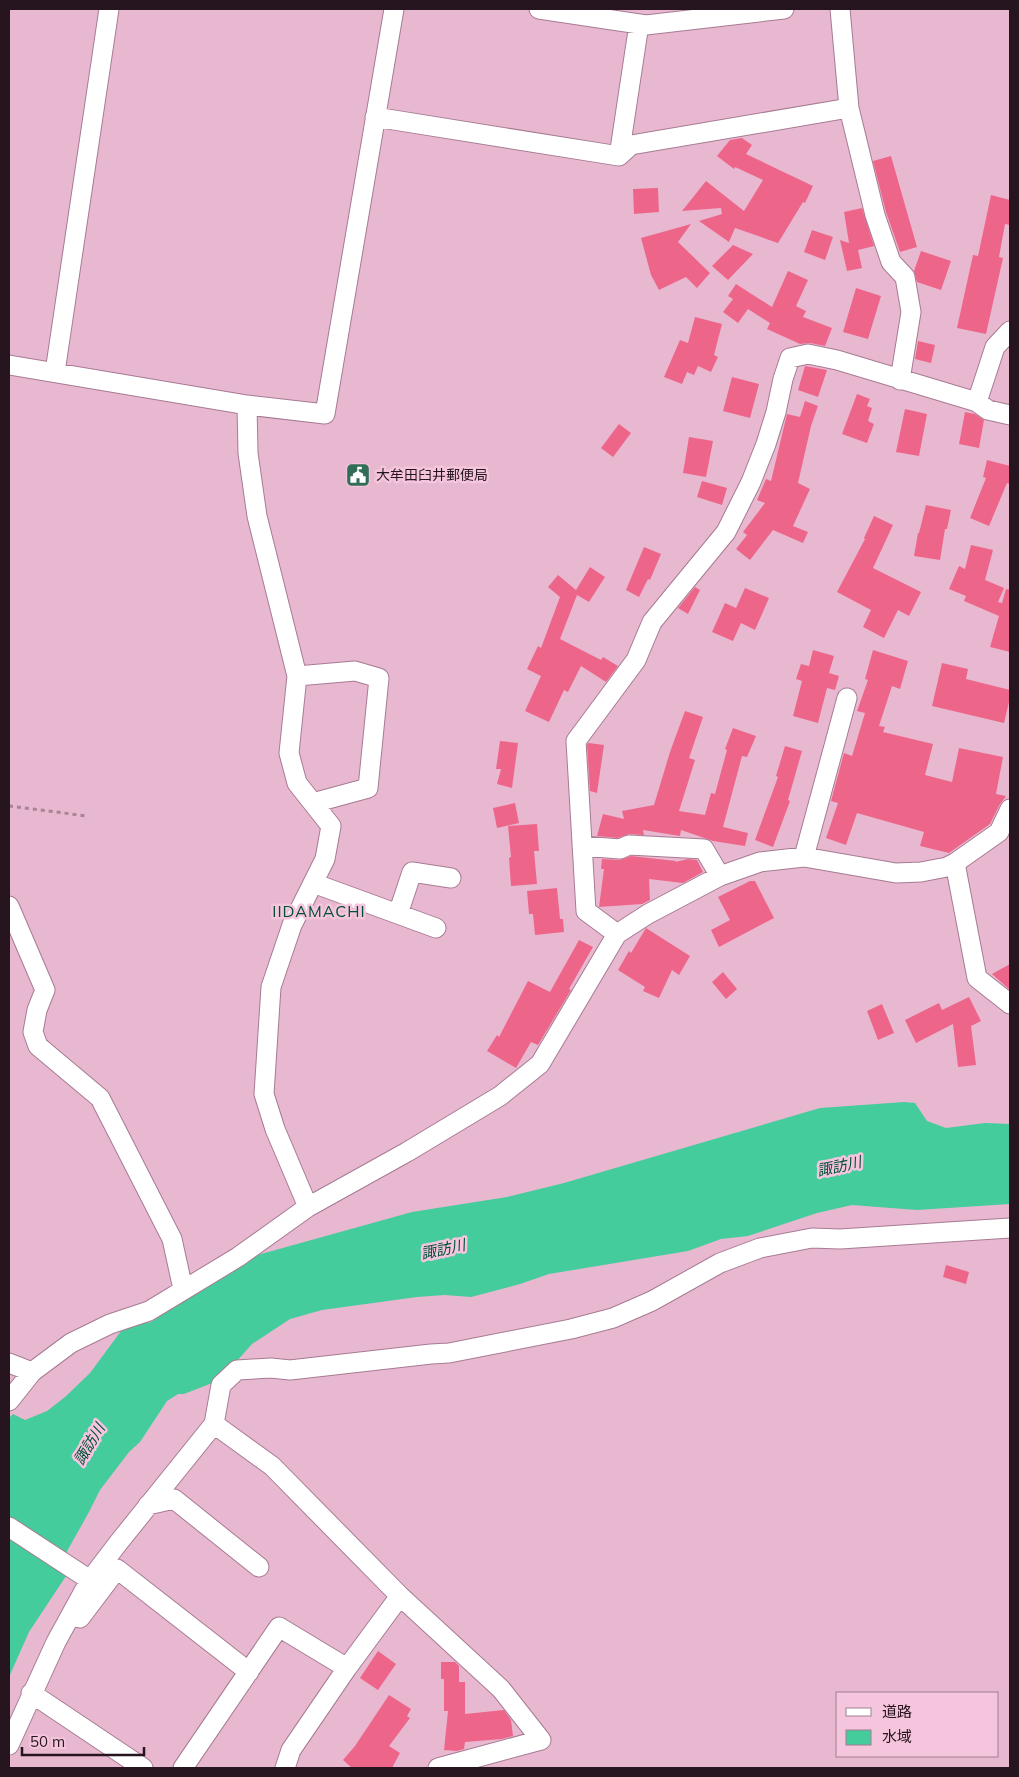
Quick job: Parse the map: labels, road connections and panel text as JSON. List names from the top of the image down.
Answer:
{
  "districts": ["IIDAMACHI"],
  "water": ["諏訪川"],
  "places": {
    "public building": ["大牟田臼井郵便局"]
  },
  "legend": ["道路", "水域"],
  "scale_bar": "50 m"
}
